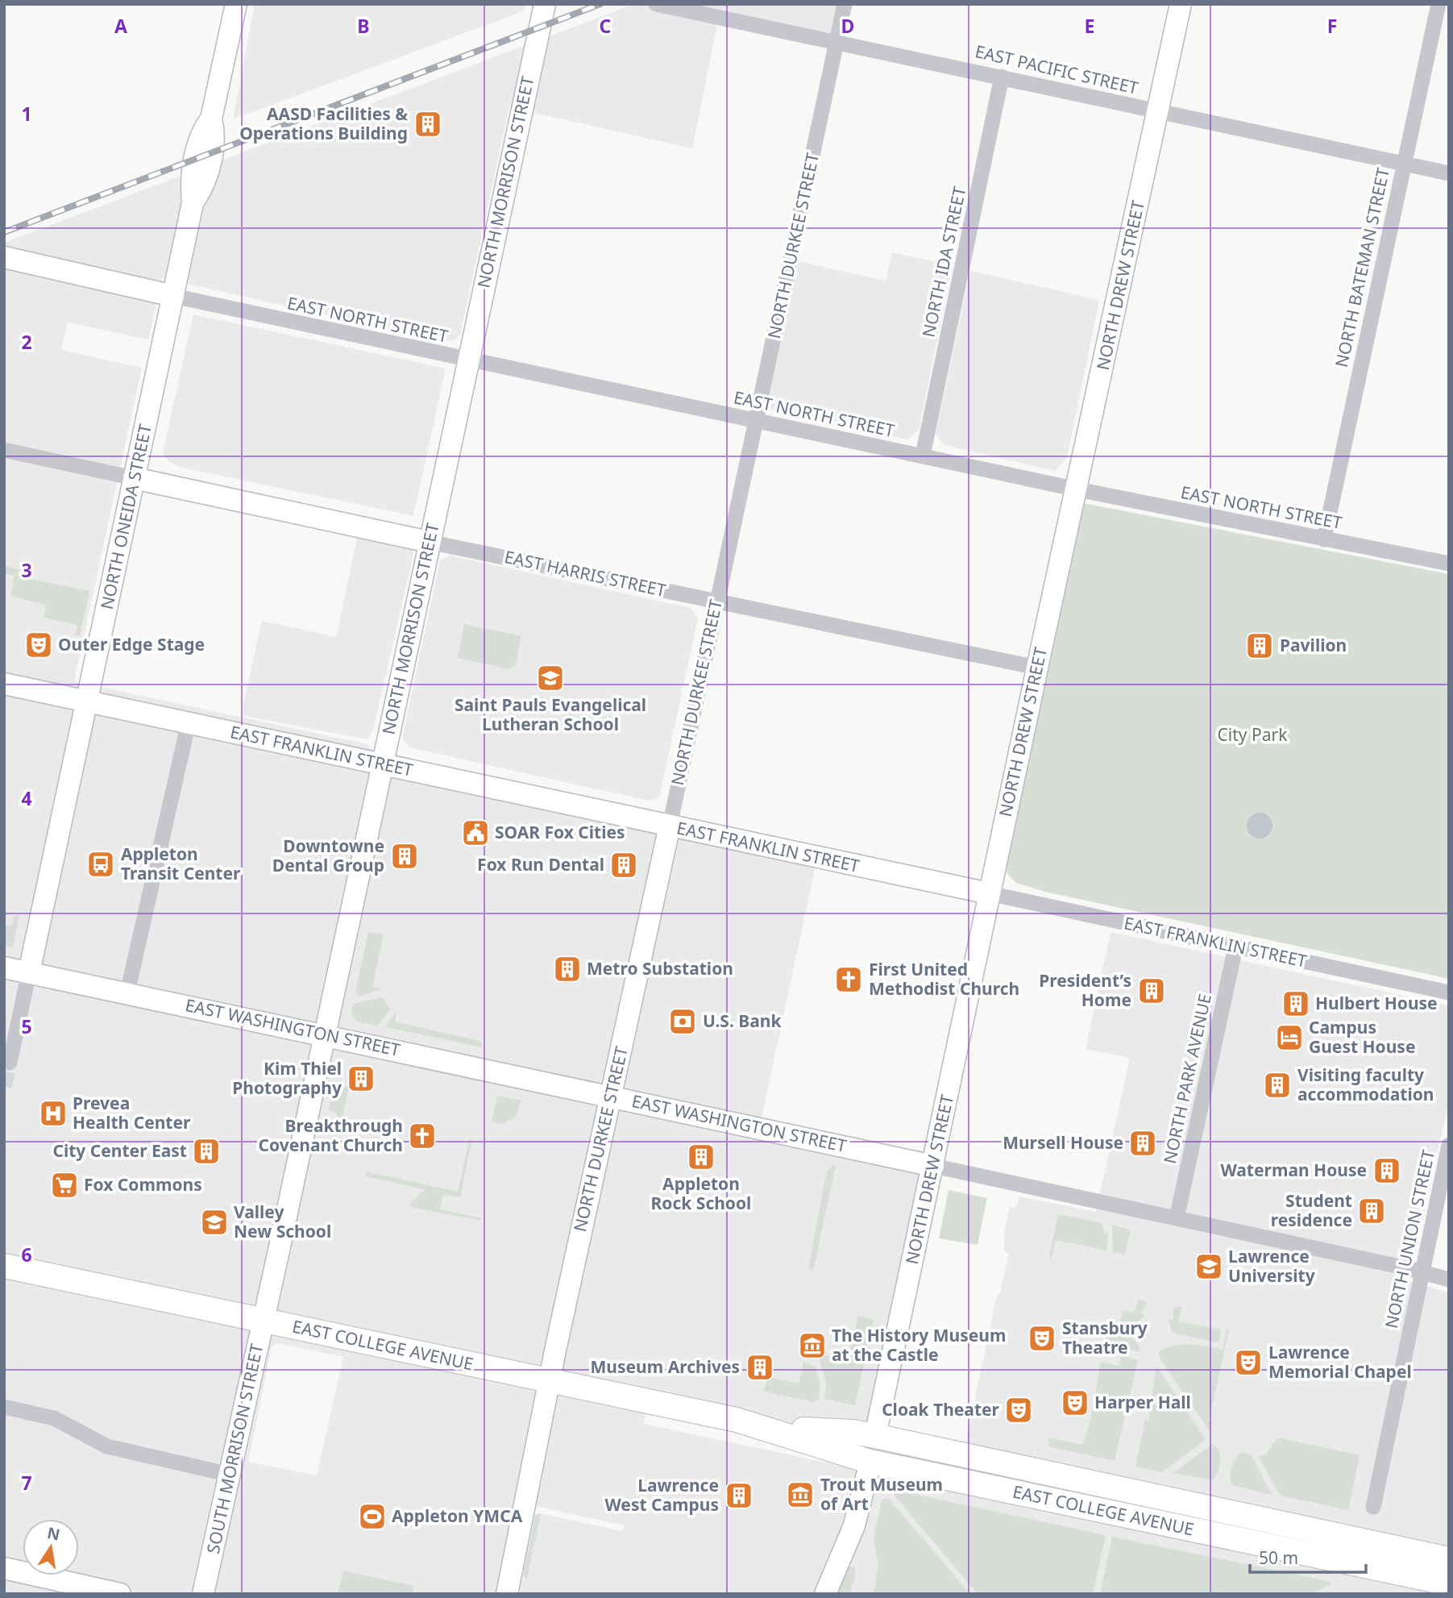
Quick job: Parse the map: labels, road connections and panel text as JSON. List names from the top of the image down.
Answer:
{
  "streets": {
    "main road": ["EAST COLLEGE AVENUE"],
    "street": [
      "EAST PACIFIC STREET",
      "NORTH MORRISON STREET",
      "NORTH DURKEE STREET",
      "NORTH IDA STREET",
      "NORTH BATEMAN STREET",
      "NORTH DREW STREET",
      "EAST NORTH STREET",
      "NORTH ONEIDA STREET",
      "EAST HARRIS STREET",
      "EAST FRANKLIN STREET",
      "EAST WASHINGTON STREET",
      "NORTH PARK AVENUE",
      "NORTH UNION STREET",
      "SOUTH MORRISON STREET"
    ]
  },
  "crossings": [
    ["EAST PACIFIC STREET", "NORTH DURKEE STREET"],
    ["EAST PACIFIC STREET", "NORTH IDA STREET"],
    ["EAST PACIFIC STREET", "NORTH BATEMAN STREET"],
    ["EAST PACIFIC STREET", "NORTH DREW STREET"],
    ["NORTH MORRISON STREET", "EAST NORTH STREET"],
    ["NORTH MORRISON STREET", "EAST HARRIS STREET"],
    ["NORTH MORRISON STREET", "EAST FRANKLIN STREET"],
    ["NORTH MORRISON STREET", "EAST WASHINGTON STREET"],
    ["NORTH MORRISON STREET", "EAST COLLEGE AVENUE"],
    ["NORTH MORRISON STREET", "SOUTH MORRISON STREET"],
    ["NORTH DURKEE STREET", "EAST NORTH STREET"],
    ["NORTH DURKEE STREET", "EAST HARRIS STREET"],
    ["NORTH DURKEE STREET", "EAST FRANKLIN STREET"],
    ["NORTH DURKEE STREET", "EAST WASHINGTON STREET"],
    ["NORTH DURKEE STREET", "EAST COLLEGE AVENUE"],
    ["NORTH IDA STREET", "EAST NORTH STREET"],
    ["NORTH BATEMAN STREET", "EAST NORTH STREET"],
    ["NORTH DREW STREET", "EAST NORTH STREET"],
    ["NORTH DREW STREET", "EAST HARRIS STREET"],
    ["NORTH DREW STREET", "EAST FRANKLIN STREET"],
    ["NORTH DREW STREET", "EAST WASHINGTON STREET"],
    ["NORTH DREW STREET", "EAST COLLEGE AVENUE"],
    ["EAST NORTH STREET", "NORTH ONEIDA STREET"],
    ["NORTH ONEIDA STREET", "EAST HARRIS STREET"],
    ["NORTH ONEIDA STREET", "EAST FRANKLIN STREET"],
    ["NORTH ONEIDA STREET", "EAST WASHINGTON STREET"],
    ["EAST FRANKLIN STREET", "NORTH PARK AVENUE"],
    ["EAST WASHINGTON STREET", "NORTH PARK AVENUE"],
    ["EAST WASHINGTON STREET", "NORTH UNION STREET"],
    ["EAST COLLEGE AVENUE", "SOUTH MORRISON STREET"]
  ],
  "parks": ["City Park"],
  "places": {
    "building": [
      "AASD Facilities & Operations Building",
      "Pavilion",
      "Downtowne Dental Group",
      "Fox Run Dental",
      "Metro Substation",
      "President’s Home",
      "Hulbert House",
      "Kim Thiel Photography",
      "Visiting faculty accommodation",
      "Mursell House",
      "City Center East",
      "Appleton Rock School",
      "Waterman House",
      "Student residence",
      "Museum Archives",
      "Lawrence West Campus"
    ],
    "theatre": [
      "Outer Edge Stage",
      "Stansbury Theatre",
      "Lawrence Memorial Chapel",
      "Harper Hall",
      "Cloak Theater"
    ],
    "school or university": ["Saint Pauls Evangelical Lutheran School", "Valley New School", "Lawrence University"],
    "public building": ["SOAR Fox Cities"],
    "bus stop": ["Appleton Transit Center"],
    "church": ["First United Methodist Church", "Breakthrough Covenant Church"],
    "bank": ["U.S. Bank"],
    "hotel": ["Campus Guest House"],
    "hospital": ["Prevea Health Center"],
    "supermarket": ["Fox Commons"],
    "museum": ["The History Museum at the Castle", "Trout Museum of Art"],
    "sports": ["Appleton YMCA"]
  },
  "scale_bar": "50 m",
  "north": "top",
  "grid": {
    "columns": [
      "A",
      "B",
      "C",
      "D",
      "E",
      "F"
    ],
    "rows": [
      "1",
      "2",
      "3",
      "4",
      "5",
      "6",
      "7"
    ]
  }
}
